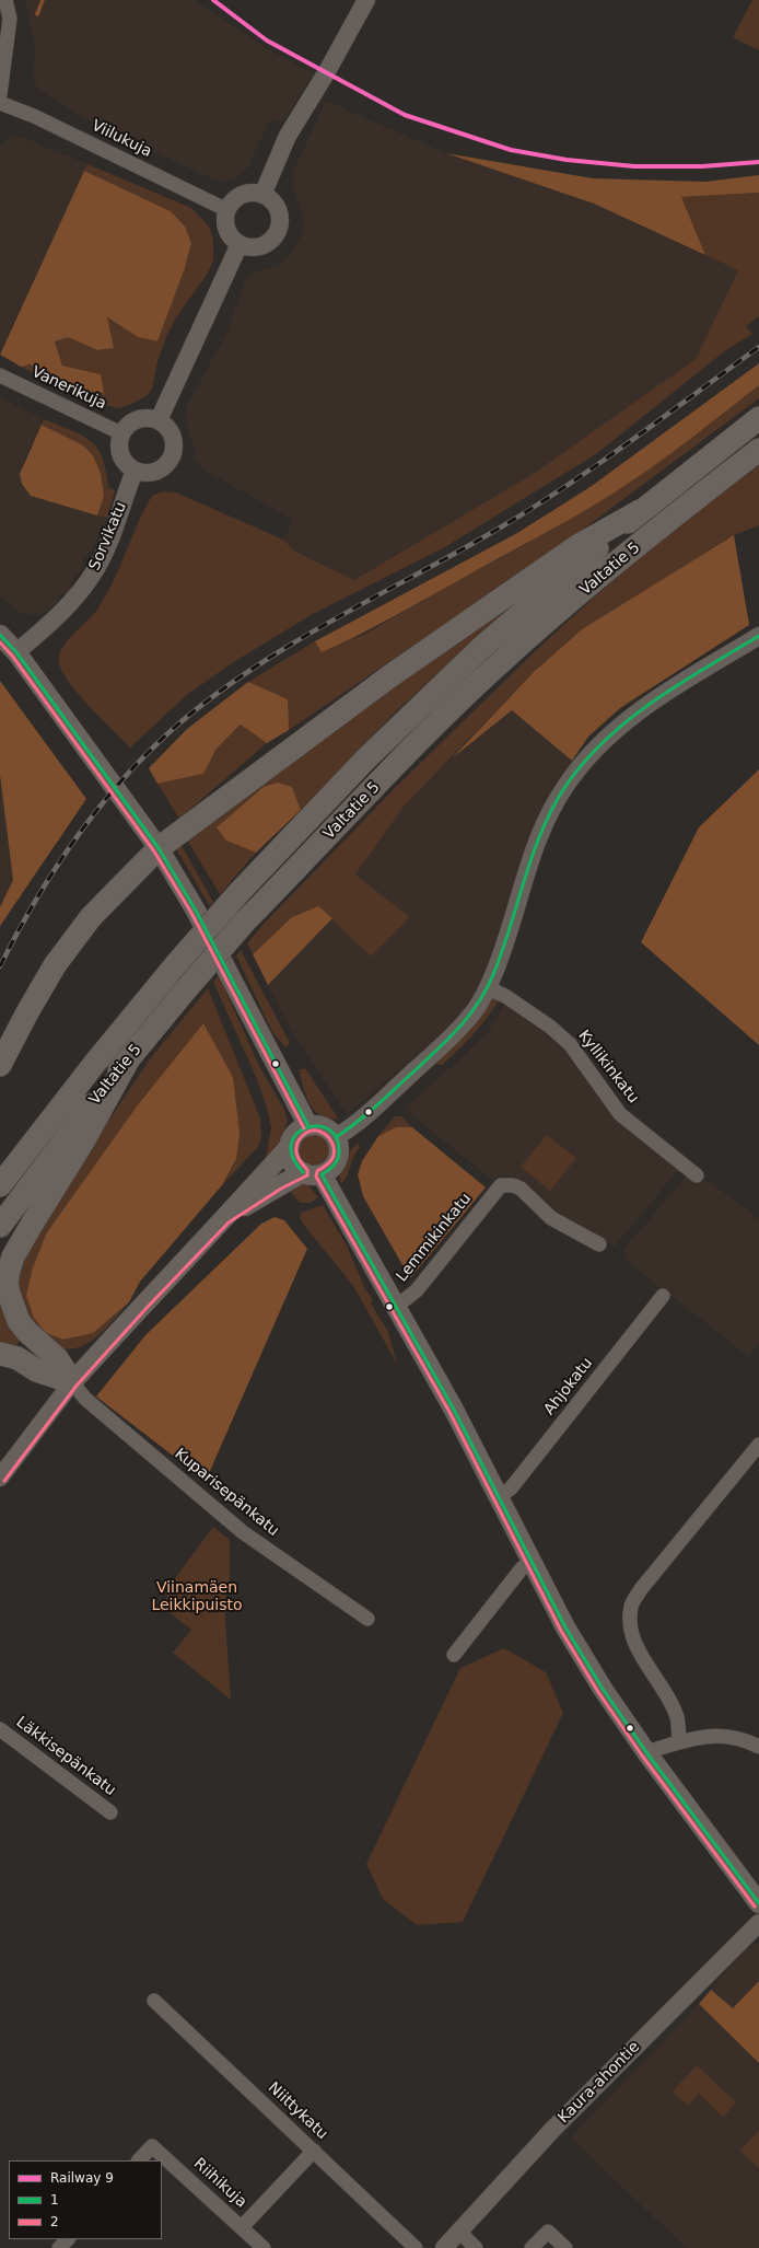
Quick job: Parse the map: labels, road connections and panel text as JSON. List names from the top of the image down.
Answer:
{
  "streets": {
    "highway": ["Valtatie 5"],
    "street": [
      "Viilukuja",
      "Vanerikuja",
      "Sorvikatu",
      "Kyllikinkatu",
      "Lemmikinkatu",
      "Ahjokatu",
      "Kuparisepänkatu",
      "Läkkisepänkatu",
      "Kaura-ahontie",
      "Niittykatu",
      "Riihikuja"
    ]
  },
  "crossings": [
    ["Vanerikuja", "Sorvikatu"]
  ],
  "parks": ["Viinamäen Leikkipuisto"],
  "lines": ["rail line 9", "transit line 1", "transit line 2"],
  "legend": ["Railway 9", "1", "2"]
}
